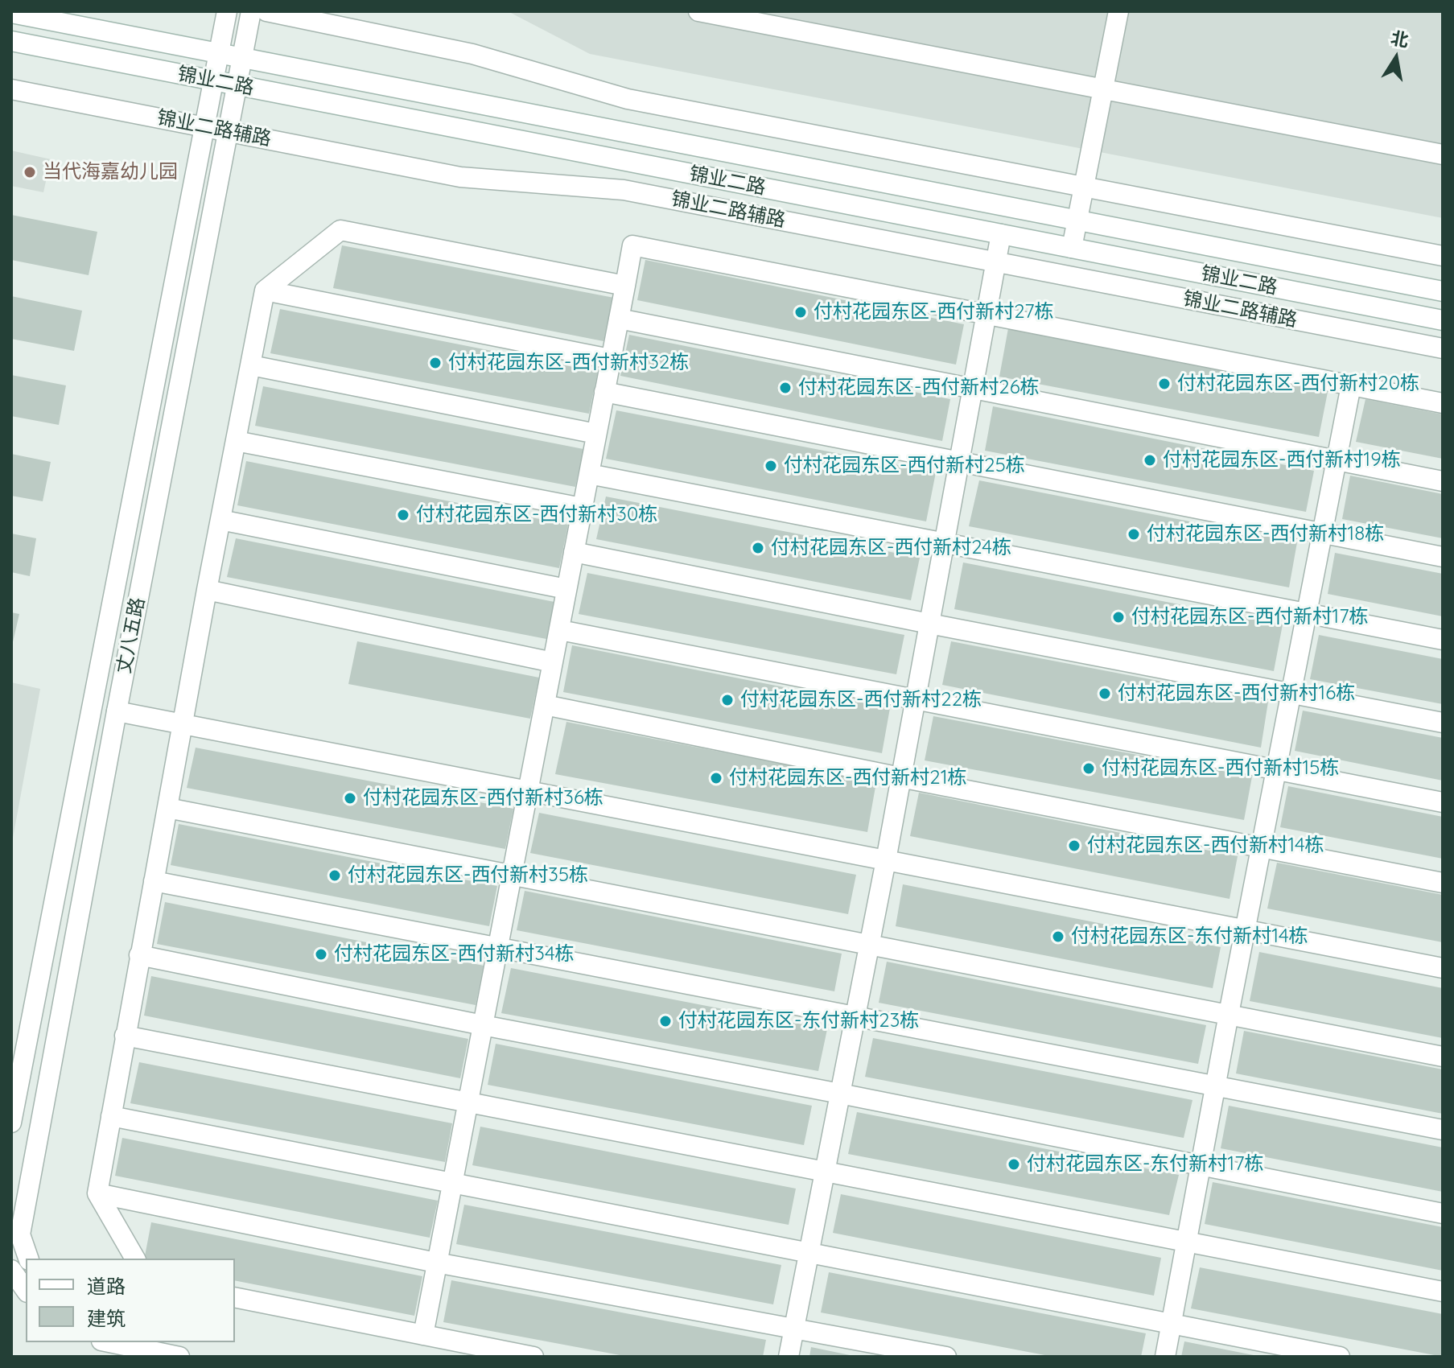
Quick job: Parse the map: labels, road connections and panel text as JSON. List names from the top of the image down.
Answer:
{
  "streets": {
    "street": ["锦业二路", "锦业二路辅路", "丈八五路"]
  },
  "crossings": [
    ["锦业二路", "丈八五路"],
    ["锦业二路辅路", "丈八五路"]
  ],
  "places": [
    "当代海嘉幼儿园",
    "付村花园东区-西付新村27栋",
    "付村花园东区-西付新村32栋",
    "付村花园东区-西付新村20栋",
    "付村花园东区-西付新村26栋",
    "付村花园东区-西付新村19栋",
    "付村花园东区-西付新村25栋",
    "付村花园东区-西付新村30栋",
    "付村花园东区-西付新村18栋",
    "付村花园东区-西付新村24栋",
    "付村花园东区-西付新村17栋",
    "付村花园东区-西付新村16栋",
    "付村花园东区-西付新村22栋",
    "付村花园东区-西付新村15栋",
    "付村花园东区-西付新村21栋",
    "付村花园东区-西付新村36栋",
    "付村花园东区-西付新村14栋",
    "付村花园东区-西付新村35栋",
    "付村花园东区-东付新村14栋",
    "付村花园东区-西付新村34栋",
    "付村花园东区-东付新村23栋",
    "付村花园东区-东付新村17栋"
  ],
  "legend": ["道路", "建筑"],
  "north": "top"
}
